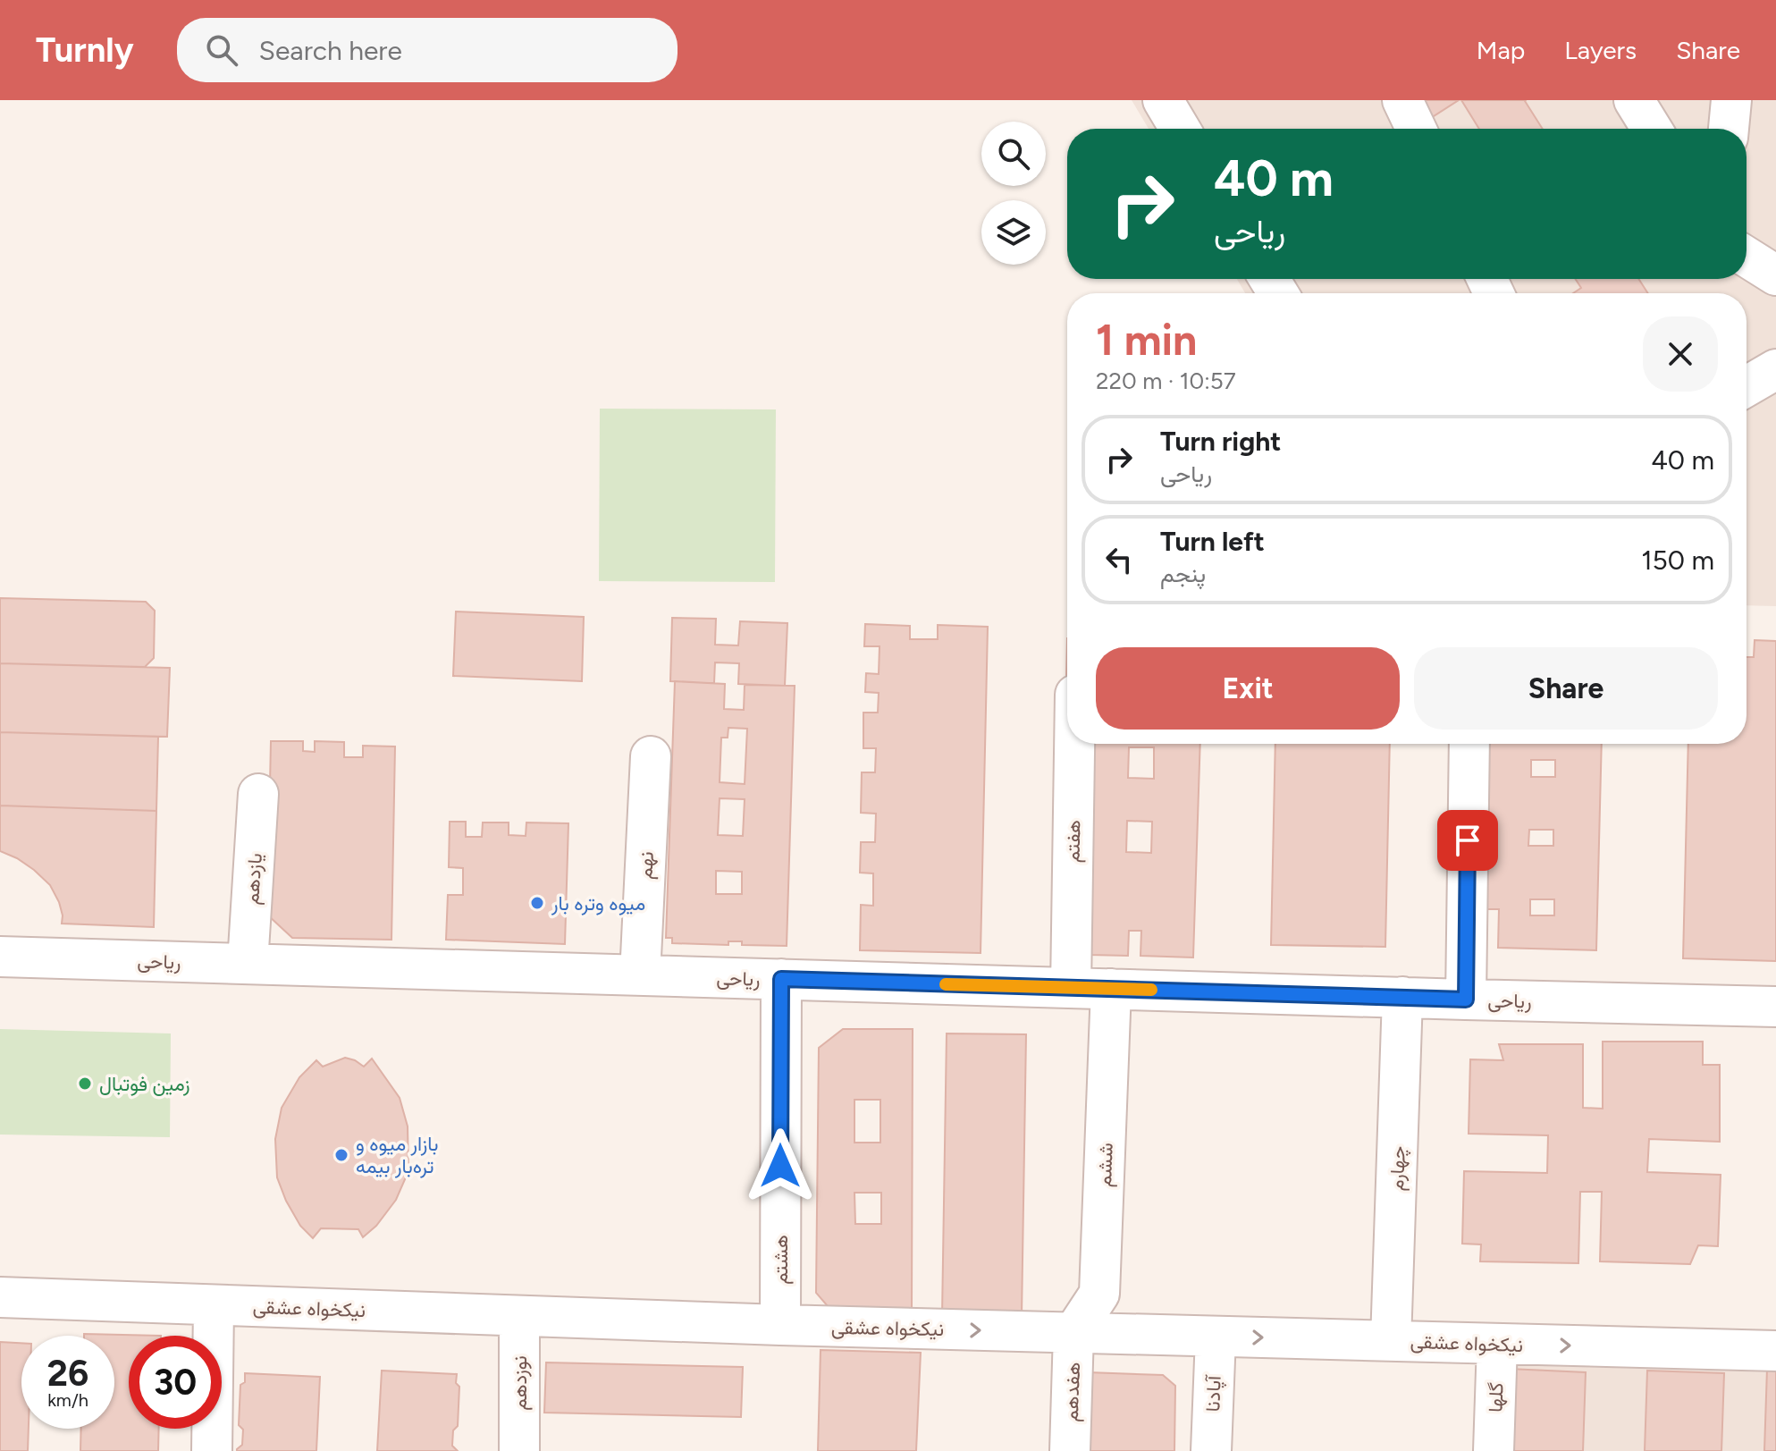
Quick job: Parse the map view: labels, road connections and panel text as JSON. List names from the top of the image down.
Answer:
{
  "streets": {
    "street": [
      "هفتم",
      "نهم",
      "یازدهم",
      "ریاحی",
      "ششم",
      "چهارم",
      "هشتم",
      "نیکخواه عشقی",
      "نوزدهم",
      "هفدهم",
      "آپادنا",
      "گلها"
    ]
  },
  "crossings": [
    ["هفتم", "ریاحی"],
    ["نهم", "ریاحی"],
    ["یازدهم", "ریاحی"],
    ["ریاحی", "ششم"],
    ["ریاحی", "چهارم"],
    ["ریاحی", "هشتم"],
    ["ششم", "نیکخواه عشقی"],
    ["ششم", "هفدهم"],
    ["چهارم", "نیکخواه عشقی"],
    ["هشتم", "نیکخواه عشقی"],
    ["نیکخواه عشقی", "نوزدهم"],
    ["نیکخواه عشقی", "هفدهم"],
    ["نیکخواه عشقی", "آپادنا"],
    ["نیکخواه عشقی", "گلها"]
  ],
  "one_way": ["نیکخواه عشقی"],
  "places": ["میوه وتره بار", "زمین فوتبال", "بازار میوه و تره‌بار بیمه"],
  "page": {
    "header": "Turnly",
    "search": "Search here",
    "nav": ["Map", "Layers", "Share"],
    "turn": ["40 m", "ریاحی"],
    "heading": ["1 min", "220 m · 10:57"],
    "list": [
      {
        "name": "Turn right",
        "note": "ریاحی",
        "value": "40 m"
      },
      {
        "name": "Turn left",
        "note": "پنجم",
        "value": "150 m"
      }
    ],
    "buttons": ["Exit", "Share"],
    "speed": "26 km/h",
    "limit": "30"
  }
}
